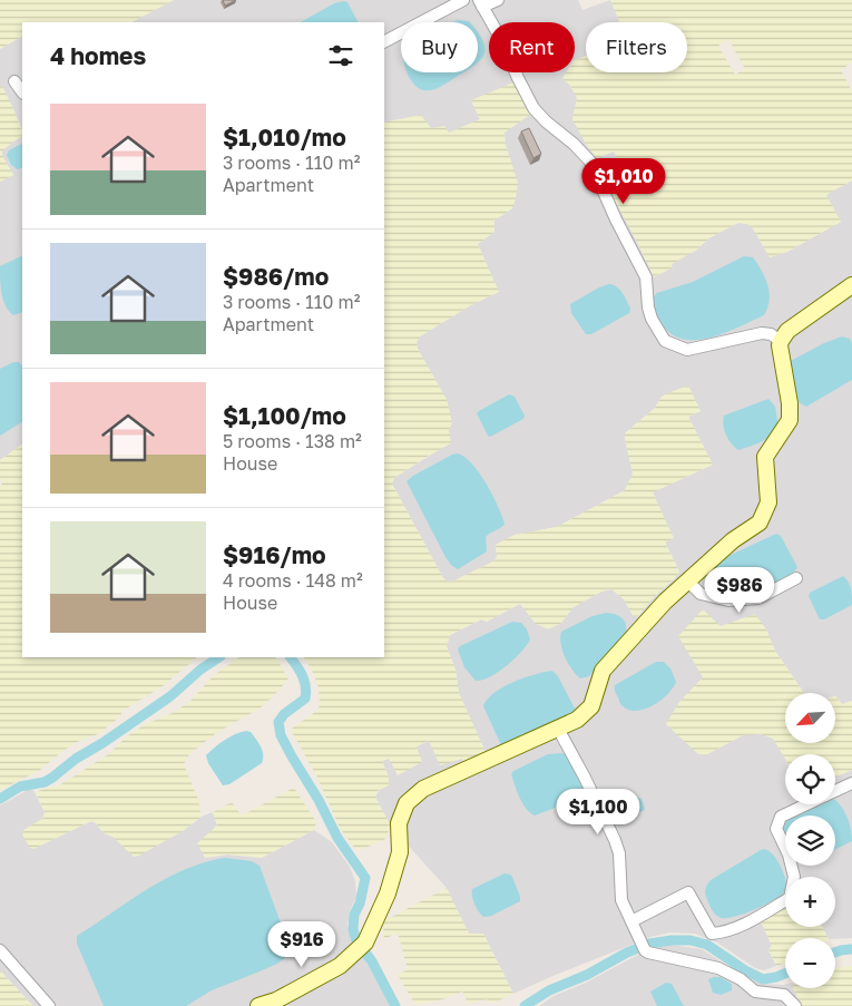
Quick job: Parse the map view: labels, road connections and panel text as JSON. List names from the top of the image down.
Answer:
{
  "north": "bottom left",
  "page": {
    "chip": ["Buy", "Rent", "Filters"],
    "heading": "4 homes",
    "list": [
      {
        "name": "$1,010/mo",
        "note": "3 rooms · 110 m² · Apartment"
      },
      {
        "name": "$986/mo",
        "note": "3 rooms · 110 m² · Apartment"
      },
      {
        "name": "$1,100/mo",
        "note": "5 rooms · 138 m² · House"
      },
      {
        "name": "$916/mo",
        "note": "4 rooms · 148 m² · House"
      }
    ],
    "price": [
      "$1,010",
      "$986",
      "$1,100",
      "$916"
    ],
    "map_buttons": ["+", "−"]
  }
}
